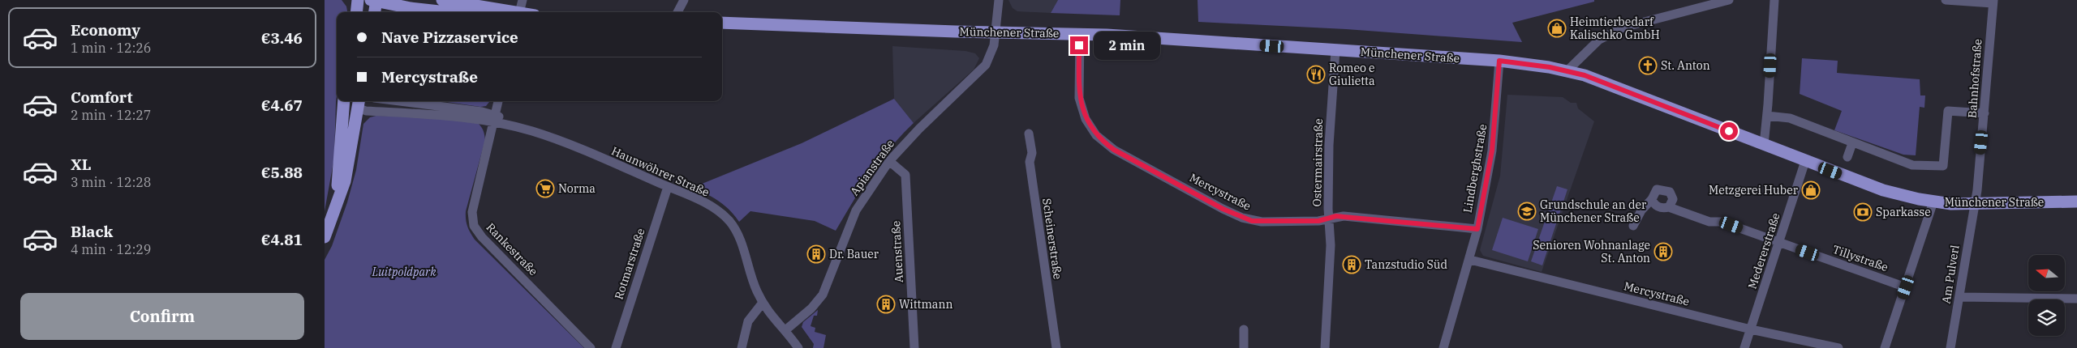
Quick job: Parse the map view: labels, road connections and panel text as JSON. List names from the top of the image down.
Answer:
{
  "streets": {
    "main road": ["Münchener Straße"],
    "street": [
      "Bahnhofstraße",
      "Ostermairstraße",
      "Apianstraße",
      "Lindberghstraße",
      "Haunwöhrer Straße",
      "Mercystraße",
      "Scheinerstraße",
      "Rankestraße",
      "Medererstraße",
      "Auenstraße",
      "Tillystraße",
      "Rotmarstraße",
      "Am Pulverl"
    ]
  },
  "crossings": [
    ["Münchener Straße", "Bahnhofstraße"],
    ["Münchener Straße", "Ostermairstraße"],
    ["Münchener Straße", "Apianstraße"],
    ["Münchener Straße", "Lindberghstraße"],
    ["Münchener Straße", "Mercystraße"],
    ["Münchener Straße", "Medererstraße"],
    ["Münchener Straße", "Am Pulverl"],
    ["Bahnhofstraße", "Am Pulverl"],
    ["Ostermairstraße", "Mercystraße"],
    ["Apianstraße", "Haunwöhrer Straße"],
    ["Apianstraße", "Auenstraße"],
    ["Lindberghstraße", "Mercystraße"],
    ["Haunwöhrer Straße", "Rankestraße"],
    ["Haunwöhrer Straße", "Rotmarstraße"],
    ["Mercystraße", "Medererstraße"],
    ["Medererstraße", "Tillystraße"]
  ],
  "parks": ["Luitpoldpark"],
  "places": {
    "shop": ["Heimtierbedarf Kalischko GmbH", "Metzgerei Huber"],
    "church": ["St. Anton"],
    "restaurant": ["Romeo e Giulietta"],
    "supermarket": ["Norma"],
    "school or university": ["Grundschule an der Münchener Straße"],
    "bank": ["Sparkasse"],
    "building": [
      "Senioren Wohnanlage St. Anton",
      "Dr. Bauer",
      "Tanzstudio Süd",
      "Wittmann"
    ]
  },
  "north": "left",
  "page": {
    "list": [
      {
        "name": "Economy",
        "note": "1 min · 12:26",
        "value": "€3.46"
      },
      {
        "name": "Comfort",
        "note": "2 min · 12:27",
        "value": "€4.67"
      },
      {
        "name": "XL",
        "note": "3 min · 12:28",
        "value": "€5.88"
      },
      {
        "name": "Black",
        "note": "4 min · 12:29",
        "value": "€4.81"
      }
    ],
    "banner": ["Nave Pizzaservice", "Mercystraße"],
    "bubble": "2 min",
    "buttons": "Confirm"
  }
}
